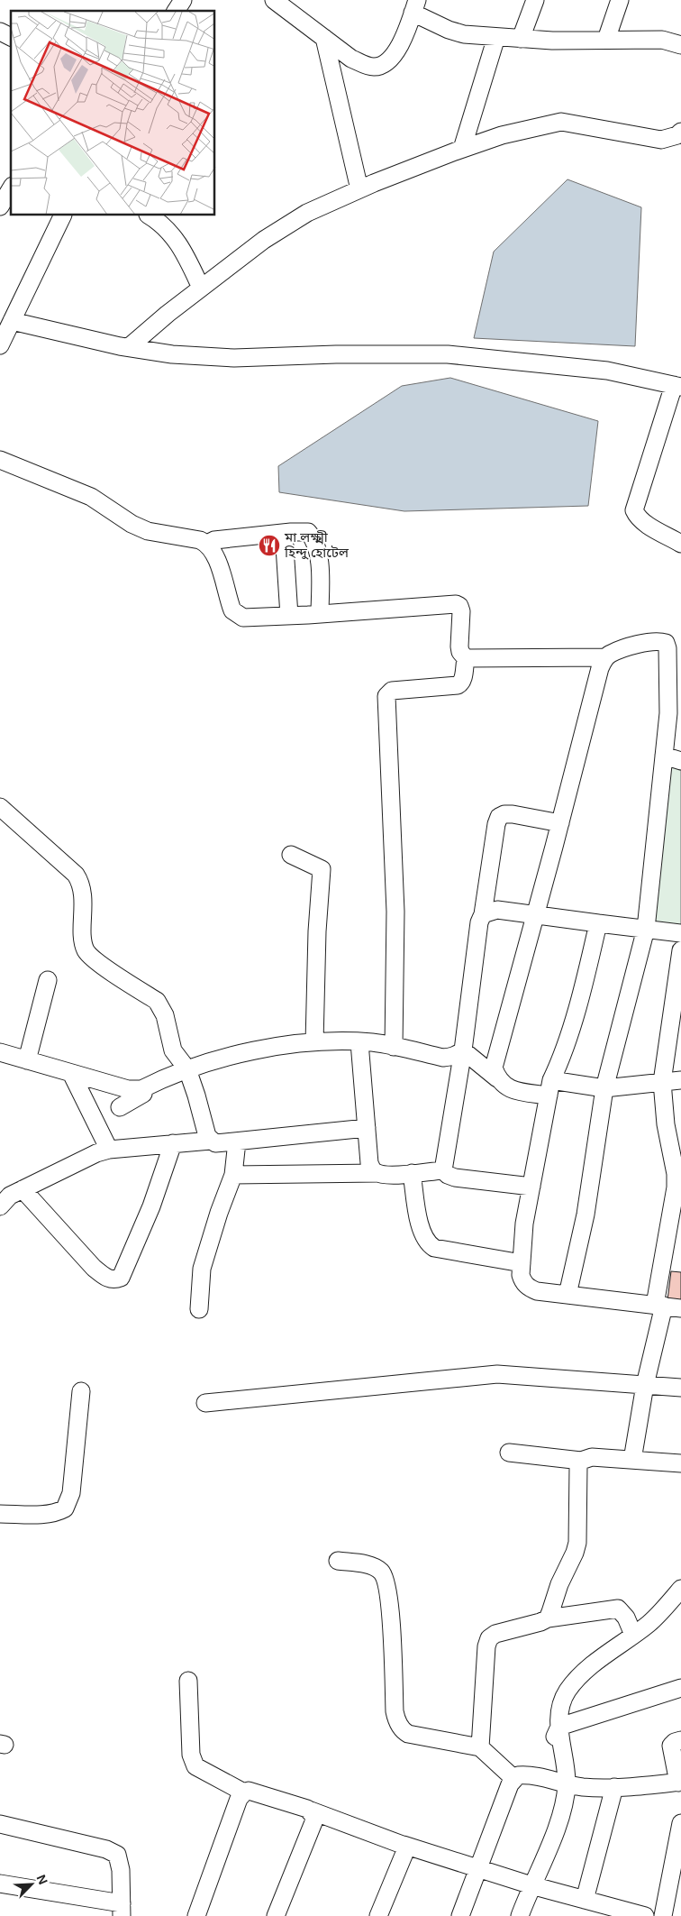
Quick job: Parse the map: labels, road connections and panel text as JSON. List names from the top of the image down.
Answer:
{
  "places": {
    "restaurant": ["মা লক্ষ্মী হিন্দু হোটেল"]
  },
  "north": "top right"
}
